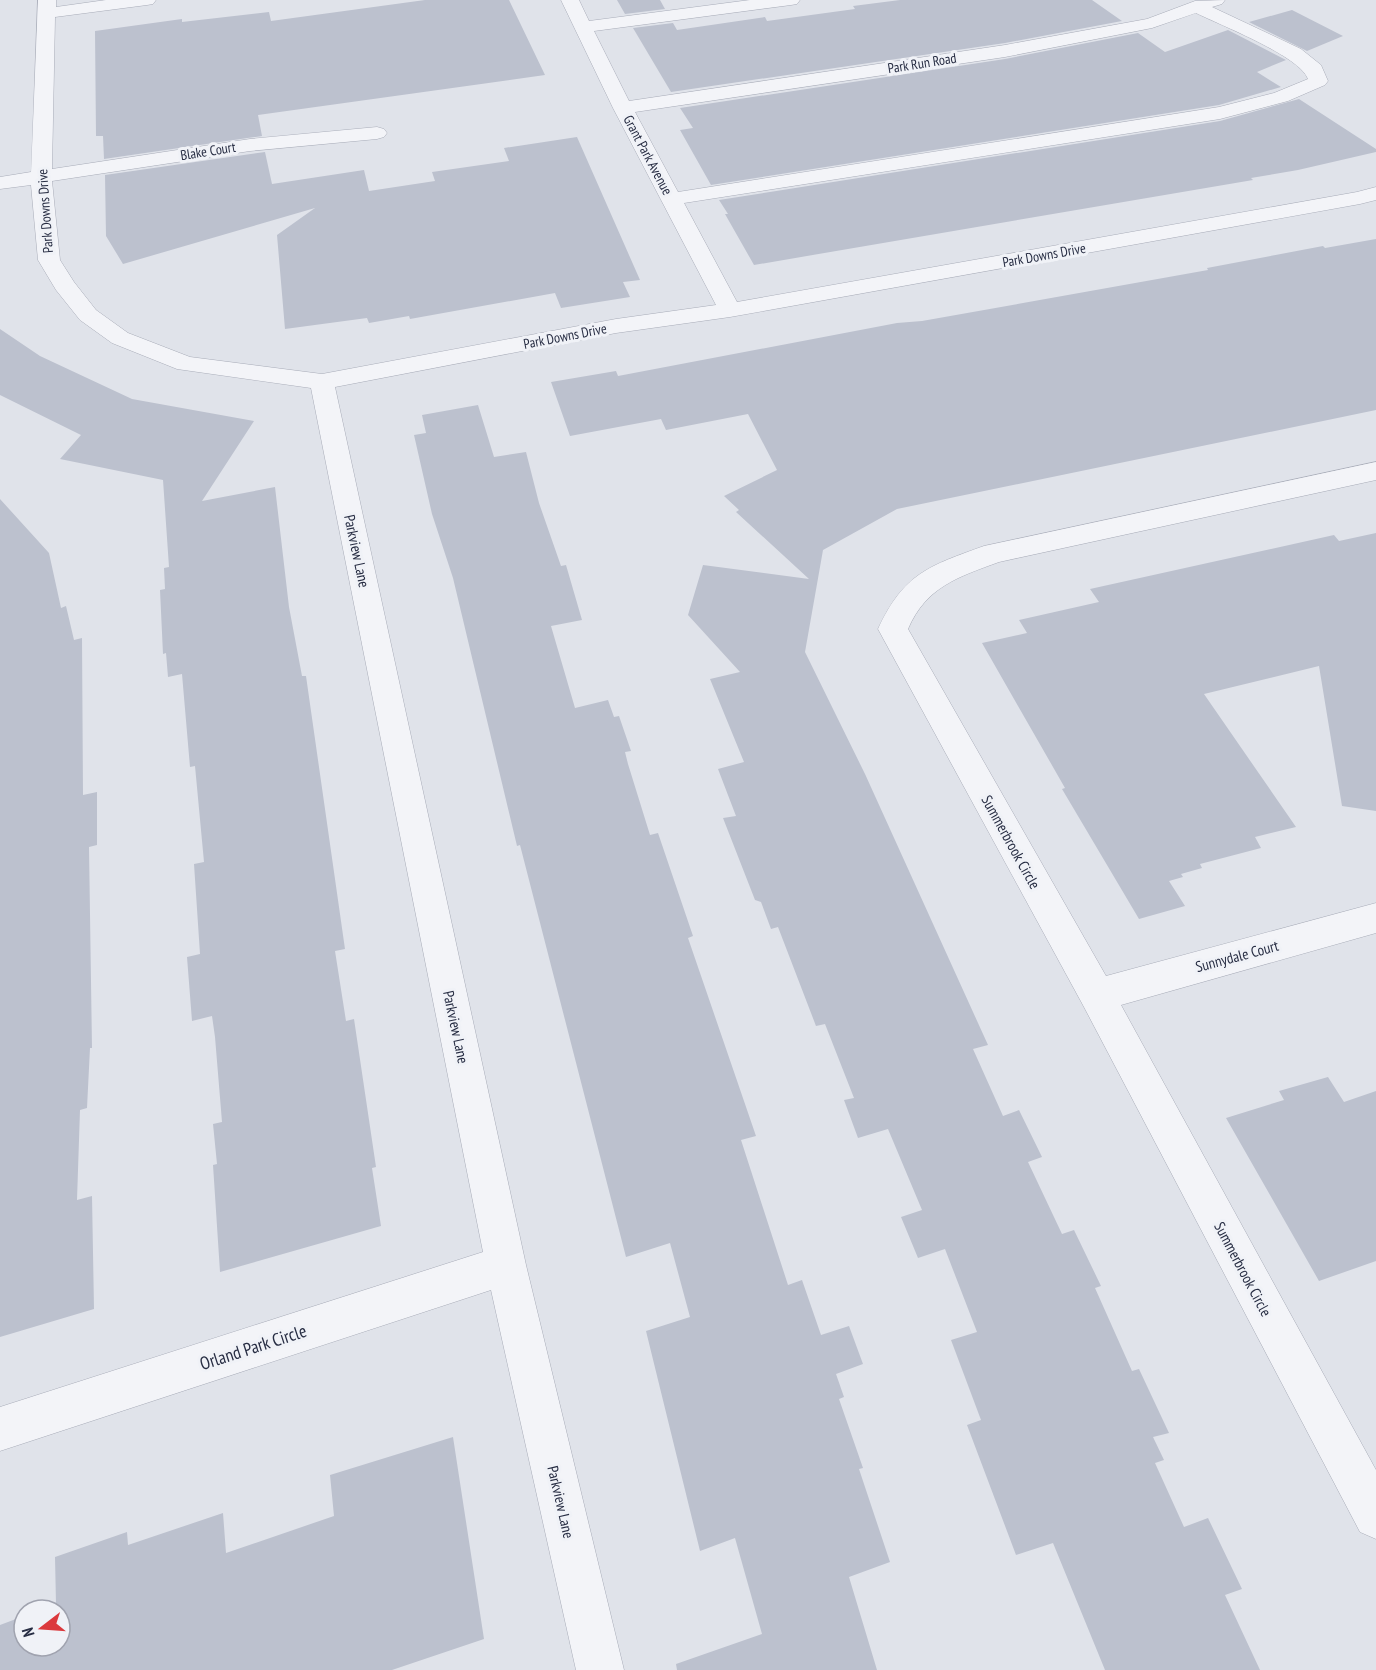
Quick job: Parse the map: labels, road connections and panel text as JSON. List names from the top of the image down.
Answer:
{
  "streets": {
    "street": [
      "Park Run Road",
      "Blake Court",
      "Grant Park Avenue",
      "Park Downs Drive",
      "Parkview Lane",
      "Summerbrook Circle",
      "Sunnydale Court",
      "Orland Park Circle"
    ]
  },
  "crossings": [
    ["Park Run Road", "Grant Park Avenue"],
    ["Blake Court", "Park Downs Drive"],
    ["Grant Park Avenue", "Park Downs Drive"],
    ["Park Downs Drive", "Parkview Lane"],
    ["Parkview Lane", "Orland Park Circle"],
    ["Summerbrook Circle", "Sunnydale Court"]
  ],
  "north": "left"
}
